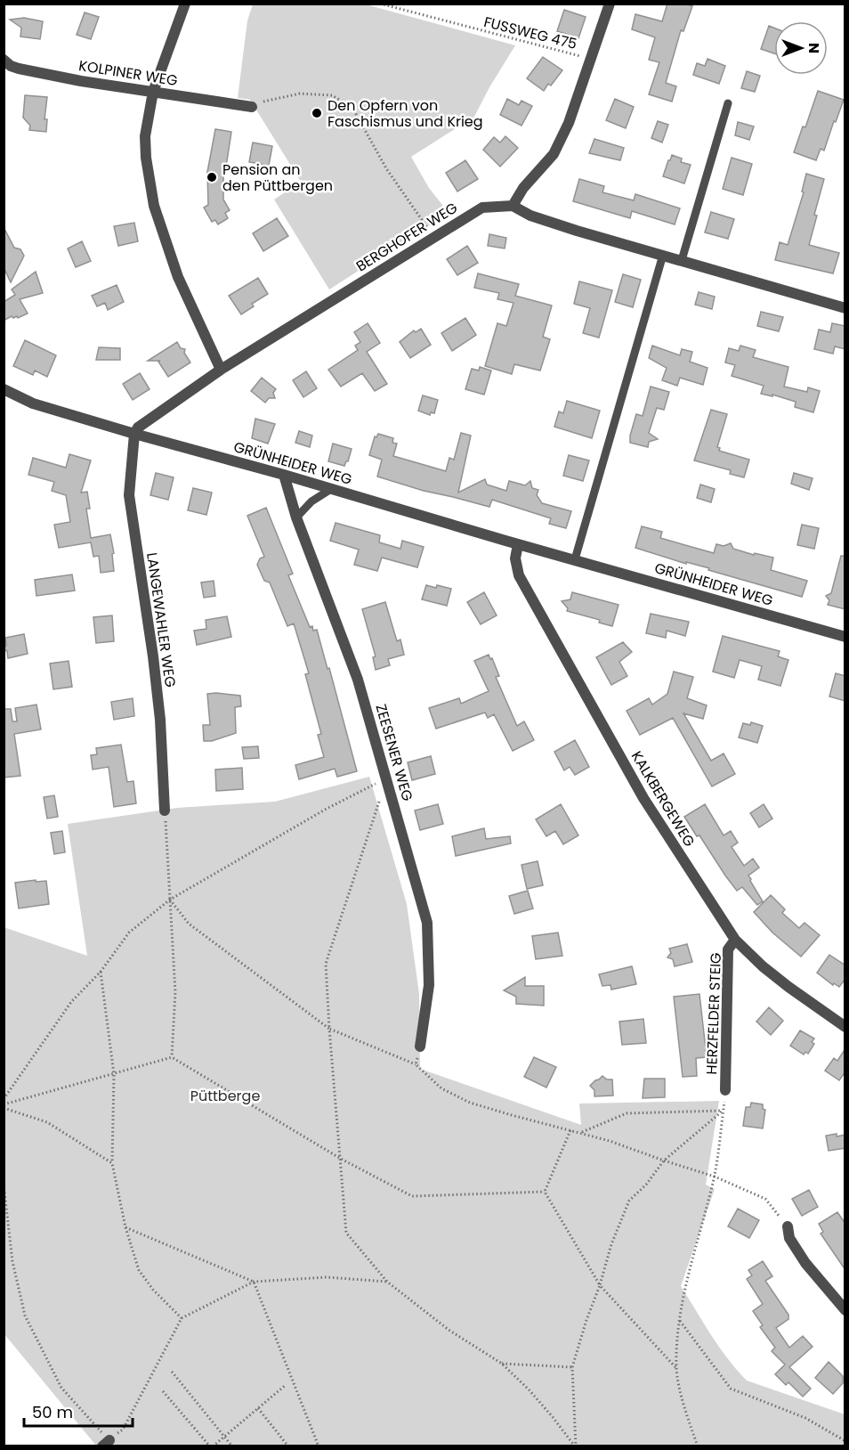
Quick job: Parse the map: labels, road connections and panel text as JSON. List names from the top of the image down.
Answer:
{
  "streets": {
    "street": [
      "KOLPINER WEG",
      "BERGHOFER WEG",
      "GRÜNHEIDER WEG",
      "LANGEWAHLER WEG",
      "ZEESENER WEG",
      "KALKBERGEWEG",
      "HERZFELDER STEIG"
    ],
    "path": ["FUSSWEG 475"]
  },
  "crossings": [
    ["BERGHOFER WEG", "GRÜNHEIDER WEG"],
    ["BERGHOFER WEG", "LANGEWAHLER WEG"],
    ["GRÜNHEIDER WEG", "LANGEWAHLER WEG"],
    ["GRÜNHEIDER WEG", "ZEESENER WEG"],
    ["GRÜNHEIDER WEG", "KALKBERGEWEG"],
    ["KALKBERGEWEG", "HERZFELDER STEIG"]
  ],
  "parks": ["Püttberge"],
  "places": ["Den Opfern von Faschismus und Krieg", "Pension an den Püttbergen"],
  "scale_bar": "50 m",
  "north": "right"
}
